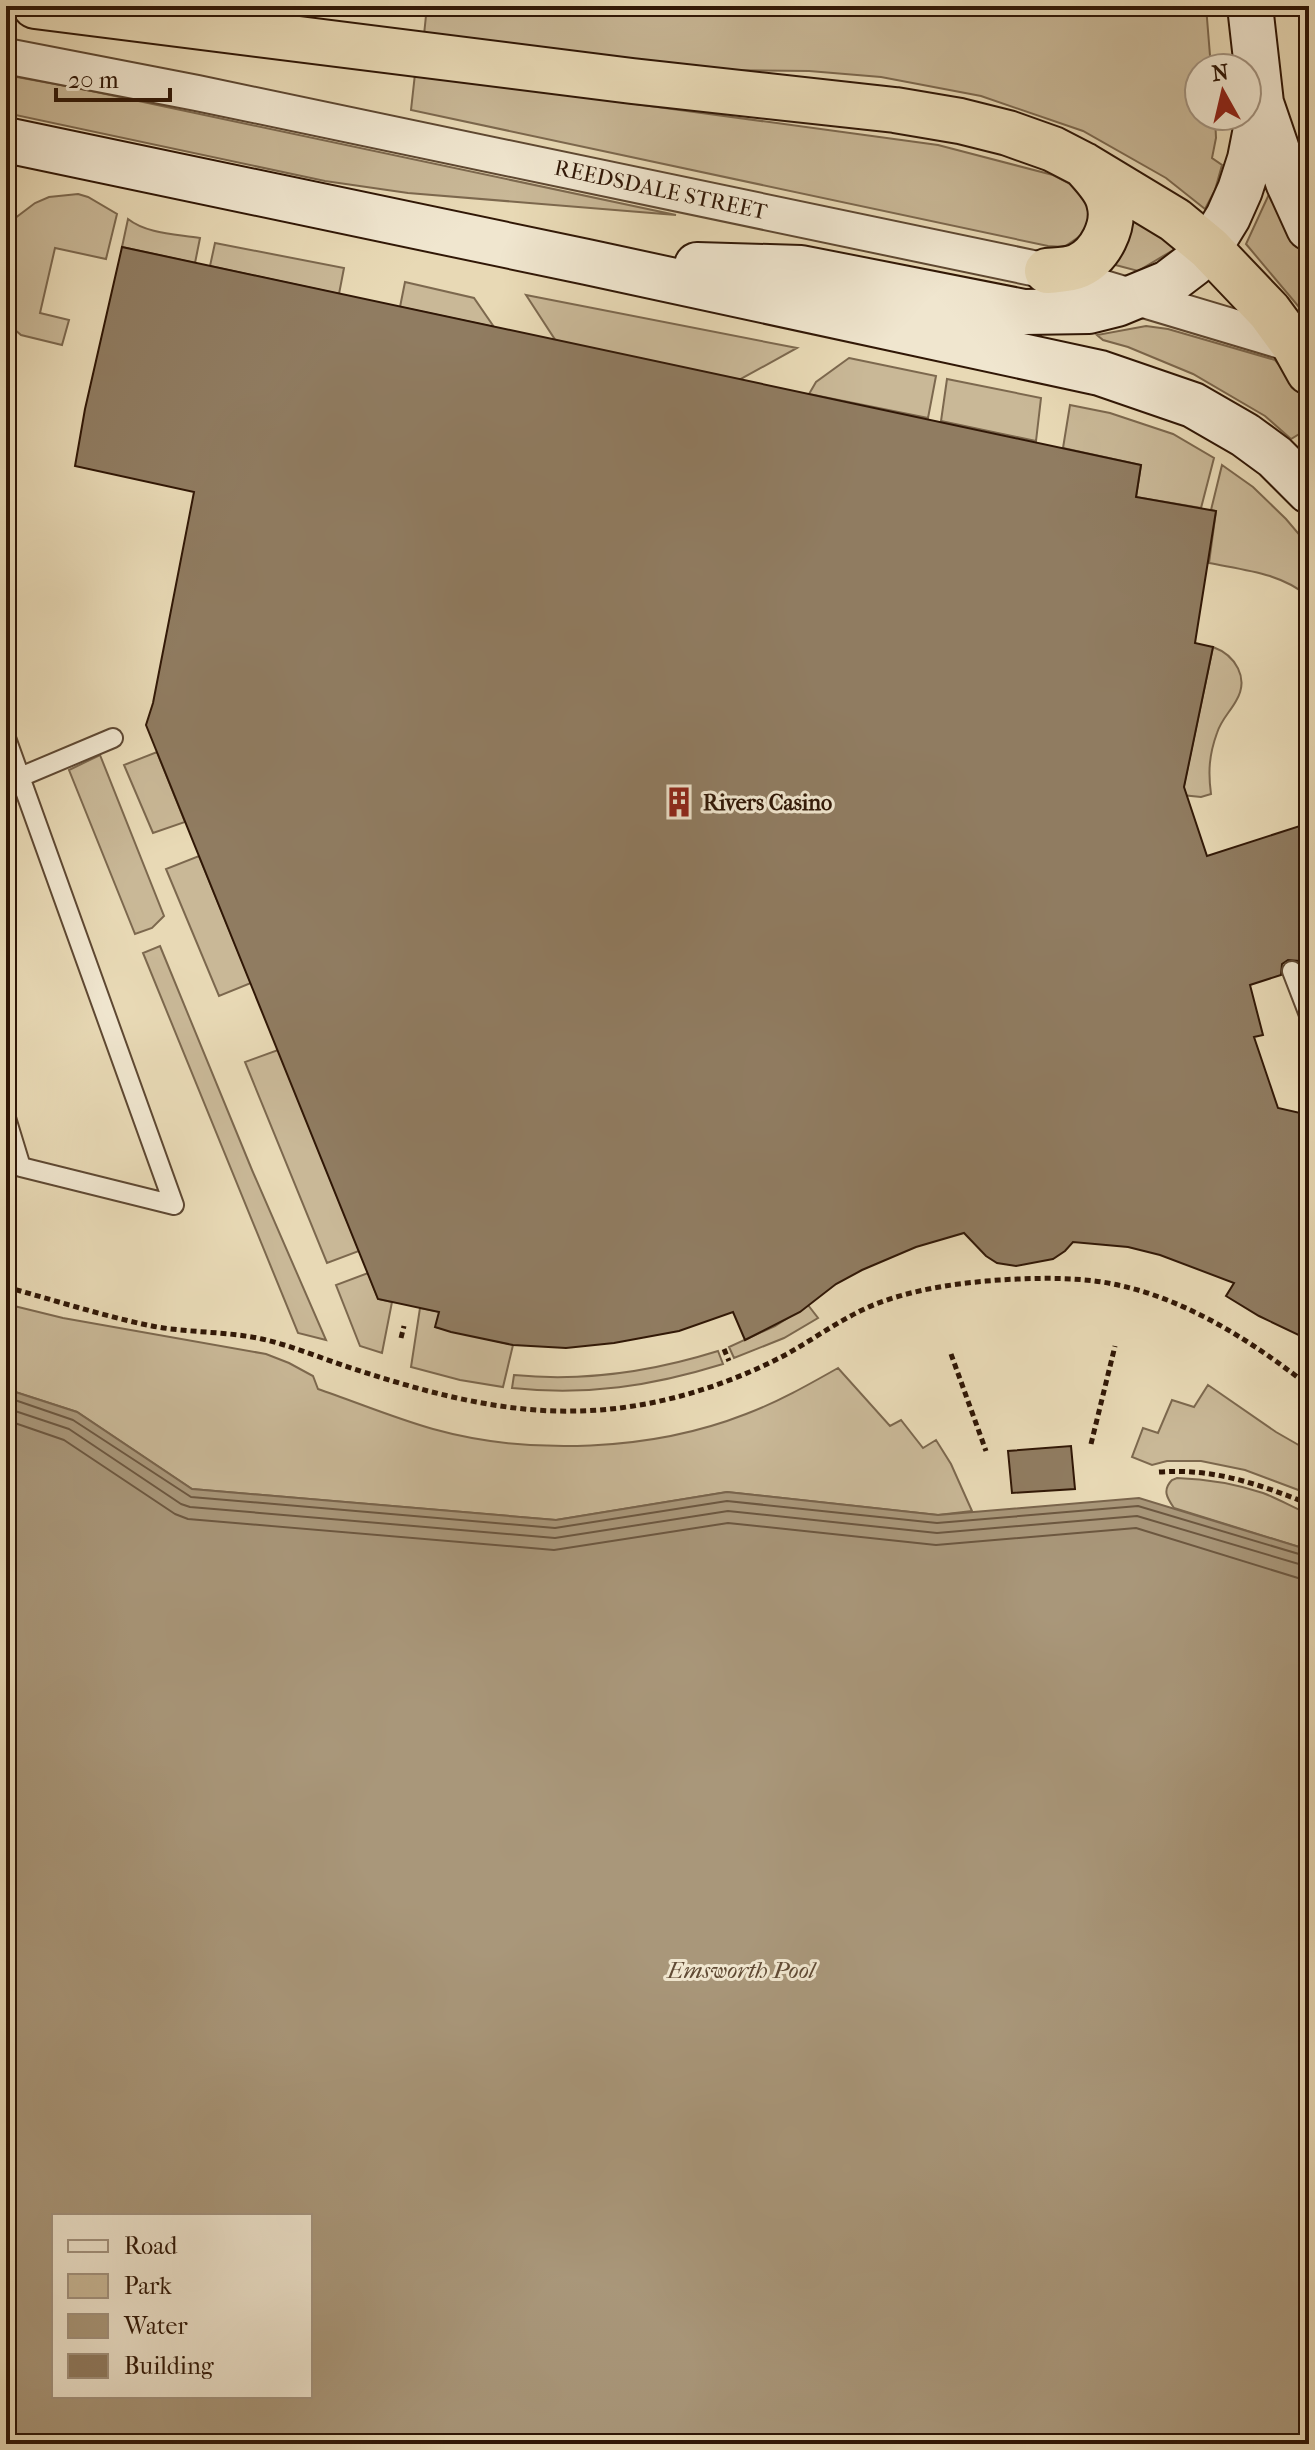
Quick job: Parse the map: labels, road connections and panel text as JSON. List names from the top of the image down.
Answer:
{
  "streets": {
    "street": ["REEDSDALE STREET"]
  },
  "water": ["Emsworth Pool"],
  "places": {
    "building": ["Rivers Casino"]
  },
  "legend": [
    "Road",
    "Park",
    "Water",
    "Building"
  ],
  "scale_bar": "20 m",
  "north": "top"
}
